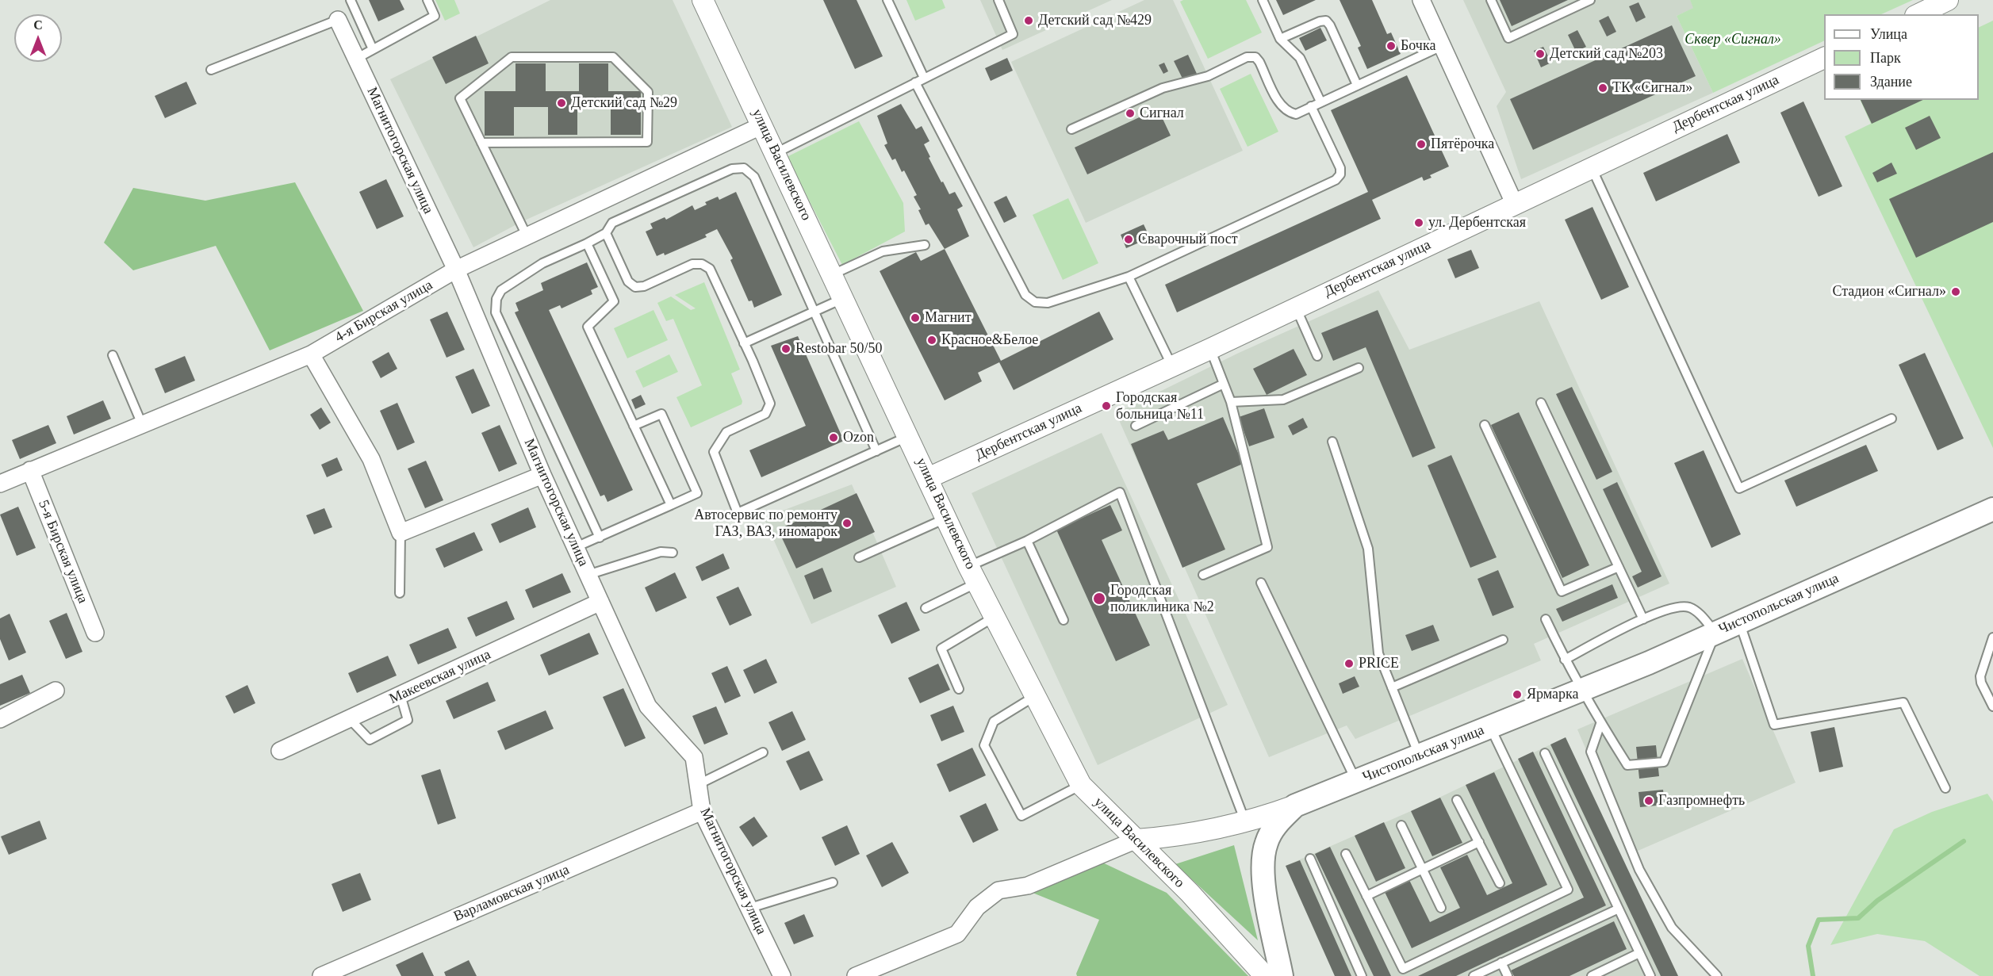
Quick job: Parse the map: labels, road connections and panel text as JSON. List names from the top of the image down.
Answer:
{
  "streets": {
    "main road": ["Чистопольская улица"],
    "street": [
      "Дербентская улица",
      "Магнитогорская улица",
      "улица Василевского",
      "4-я Бирская улица",
      "5-я Бирская улица",
      "Макеевская улица",
      "Варламовская улица"
    ]
  },
  "crossings": [
    ["Дербентская улица", "улица Василевского"],
    ["Магнитогорская улица", "4-я Бирская улица"],
    ["Магнитогорская улица", "Макеевская улица"],
    ["Магнитогорская улица", "Варламовская улица"],
    ["улица Василевского", "4-я Бирская улица"],
    ["улица Василевского", "Чистопольская улица"],
    ["4-я Бирская улица", "5-я Бирская улица"]
  ],
  "parks": ["Сквер «Сигнал»"],
  "places": [
    "Детский сад №429",
    "Бочка",
    "Детский сад №203",
    "ТК «Сигнал»",
    "Детский сад №29",
    "Сигнал",
    "Пятёрочка",
    "ул. Дербентская",
    "Сварочный пост",
    "Стадион «Сигнал»",
    "Магнит",
    "Красное&Белое",
    "Restobar 50/50",
    "Городская больница №11",
    "Ozon",
    "Автосервис по ремонту ГАЗ, ВАЗ, иномарок",
    "Городская поликлиника №2",
    "PRICE",
    "Ярмарка",
    "Газпромнефть"
  ],
  "legend": ["Улица", "Парк", "Здание"],
  "north": "top"
}
